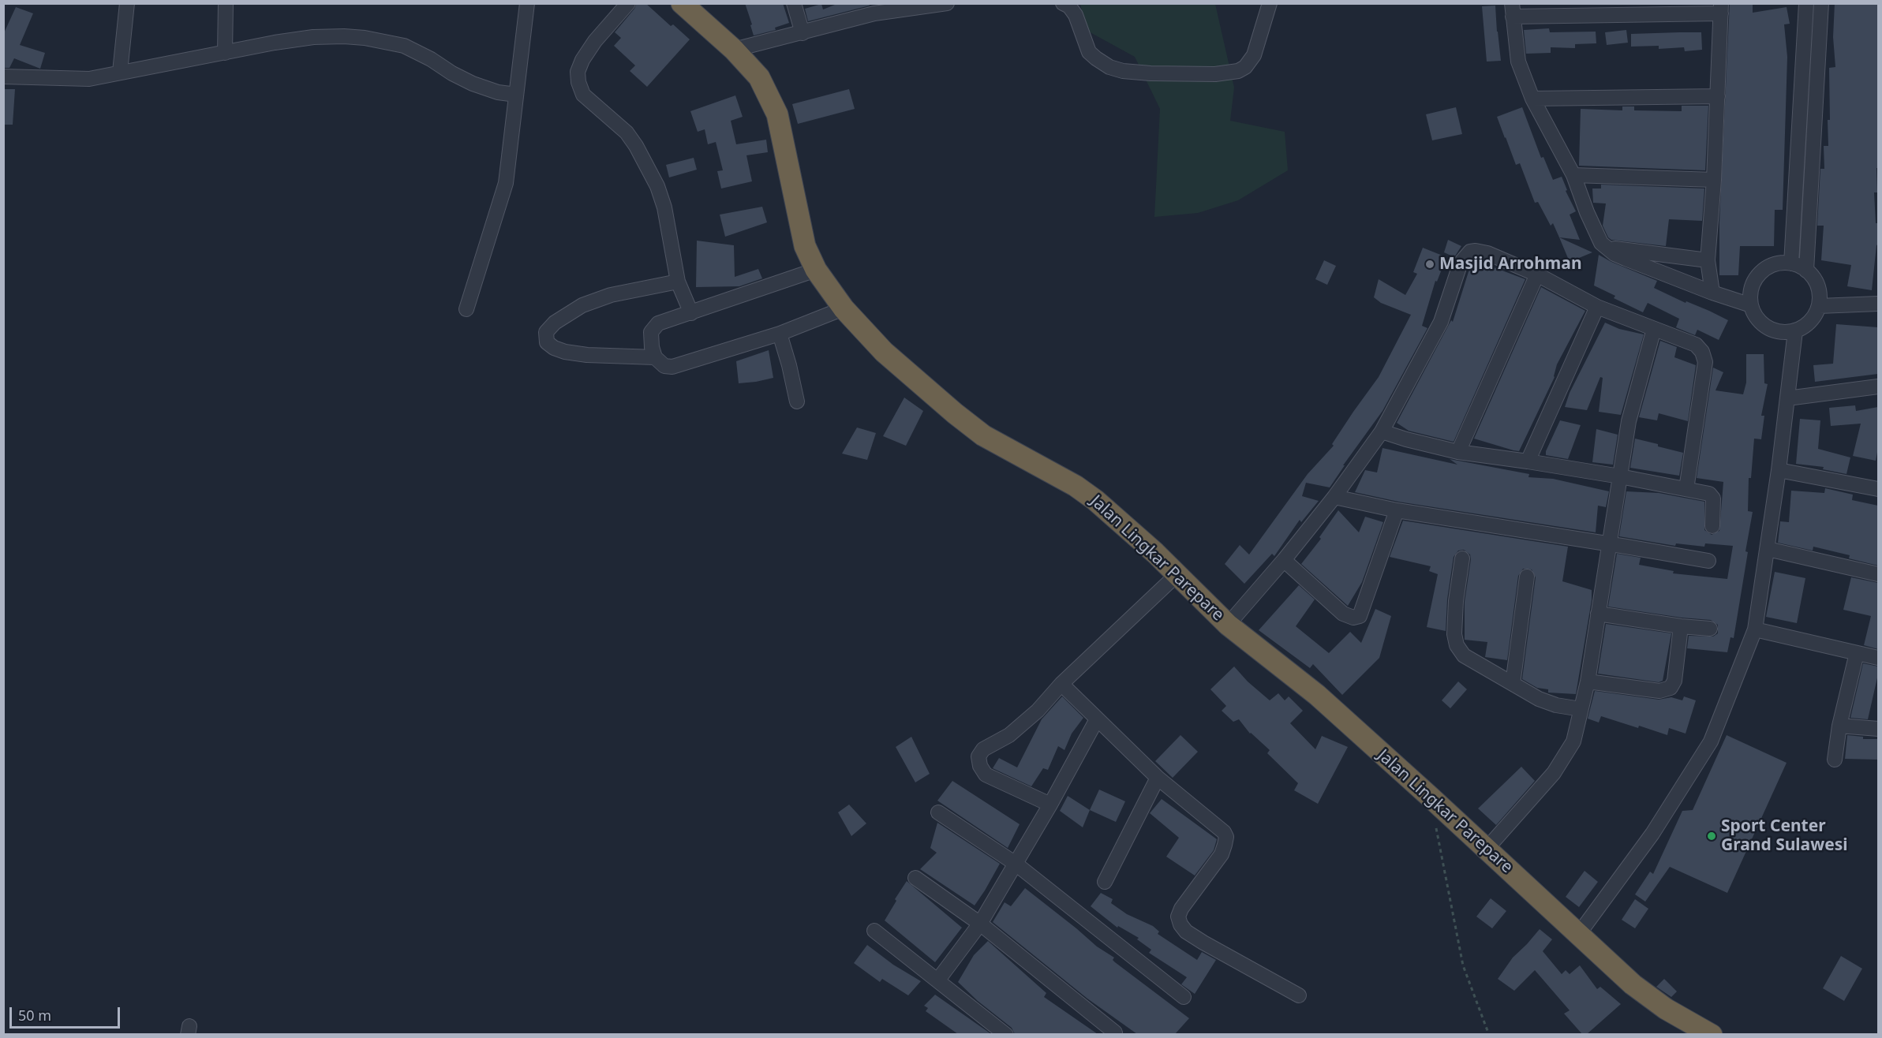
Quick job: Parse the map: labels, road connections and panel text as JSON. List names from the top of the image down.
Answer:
{
  "streets": {
    "highway": ["Jalan Lingkar Parepare"]
  },
  "places": ["Masjid Arrohman", "Sport Center Grand Sulawesi"],
  "scale_bar": "50 m"
}
